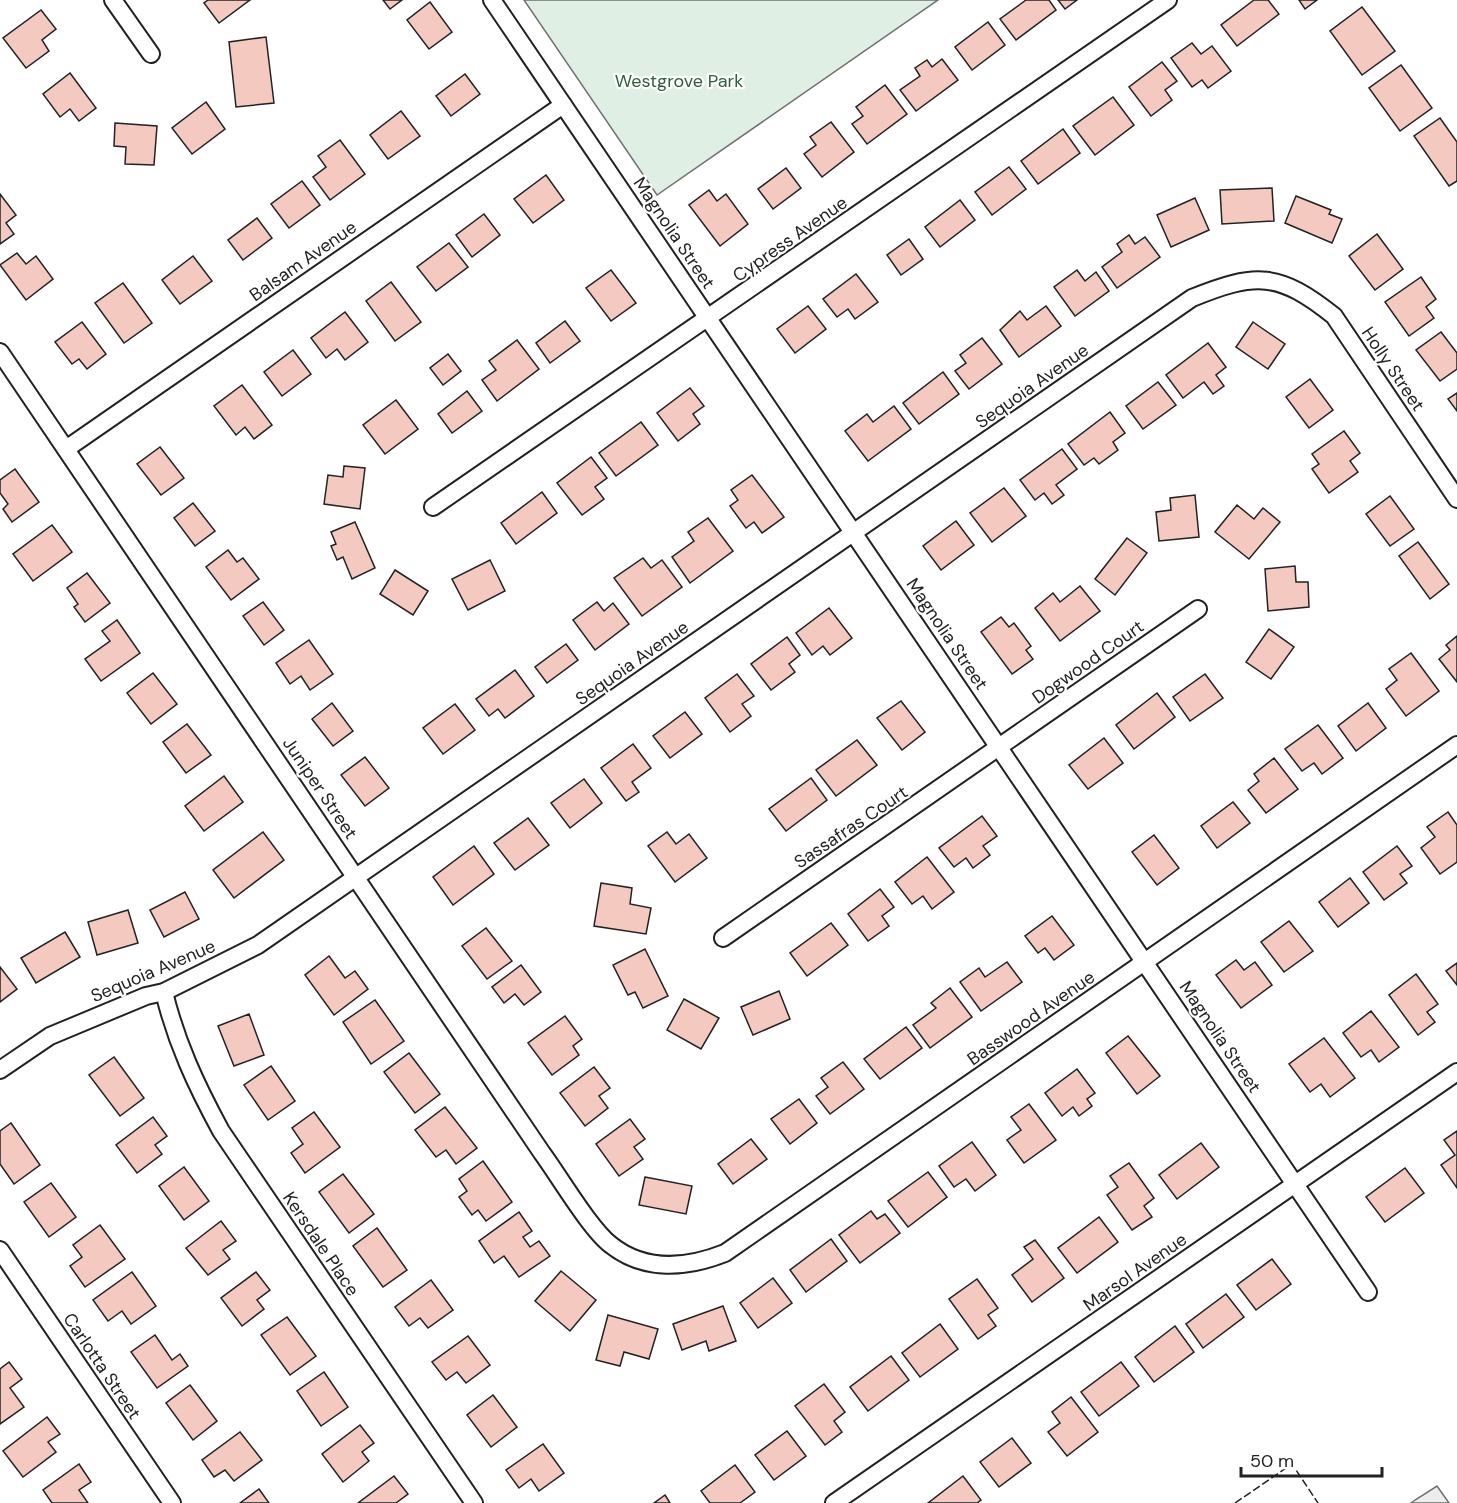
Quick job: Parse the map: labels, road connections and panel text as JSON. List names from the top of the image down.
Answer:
{
  "streets": {
    "street": [
      "Magnolia Street",
      "Cypress Avenue",
      "Balsam Avenue",
      "Holly Street",
      "Sequoia Avenue",
      "Dogwood Court",
      "Juniper Street",
      "Sassafras Court",
      "Basswood Avenue",
      "Kersdale Place",
      "Marsol Avenue",
      "Carlotta Street"
    ]
  },
  "crossings": [
    ["Magnolia Street", "Cypress Avenue"],
    ["Magnolia Street", "Balsam Avenue"],
    ["Magnolia Street", "Sequoia Avenue"],
    ["Magnolia Street", "Dogwood Court"],
    ["Magnolia Street", "Sassafras Court"],
    ["Magnolia Street", "Basswood Avenue"],
    ["Magnolia Street", "Marsol Avenue"],
    ["Balsam Avenue", "Juniper Street"],
    ["Holly Street", "Sequoia Avenue"],
    ["Sequoia Avenue", "Juniper Street"],
    ["Sequoia Avenue", "Kersdale Place"],
    ["Dogwood Court", "Sassafras Court"],
    ["Juniper Street", "Basswood Avenue"]
  ],
  "parks": ["Westgrove Park"],
  "scale_bar": "50 m"
}
